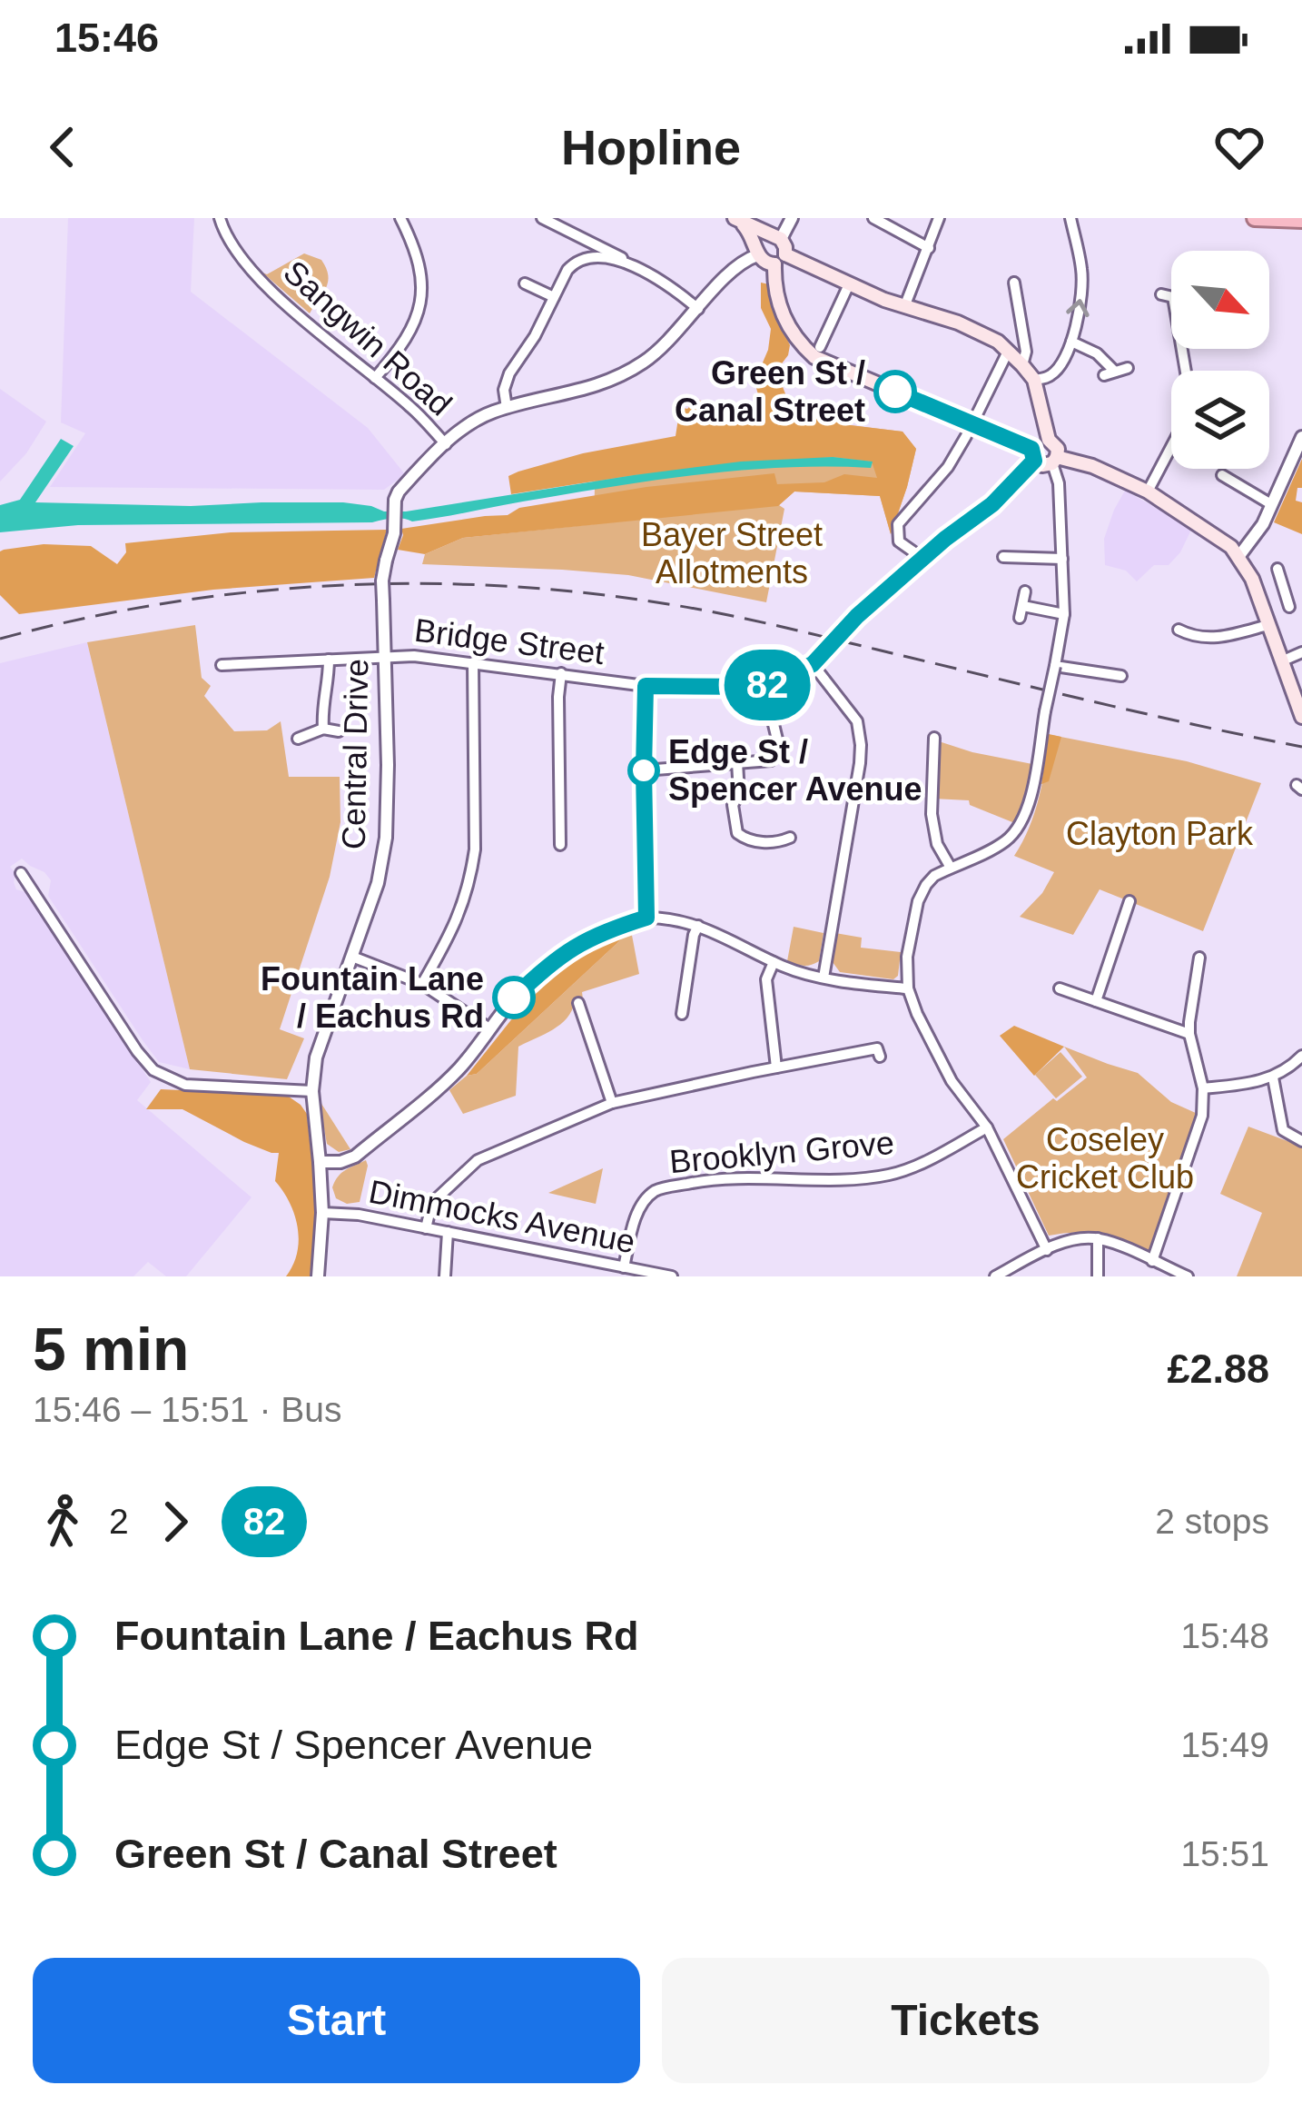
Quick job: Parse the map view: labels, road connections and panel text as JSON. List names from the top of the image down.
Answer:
{
  "streets": {
    "street": [
      "Sangwin Road",
      "Bridge Street",
      "Central Drive",
      "Brooklyn Grove",
      "Dimmocks Avenue"
    ]
  },
  "crossings": [
    ["Sangwin Road", "Central Drive"],
    ["Bridge Street", "Central Drive"],
    ["Central Drive", "Dimmocks Avenue"],
    ["Brooklyn Grove", "Dimmocks Avenue"]
  ],
  "parks": ["Bayer Street Allotments", "Clayton Park", "Coseley Cricket Club"],
  "places": ["Green St / Canal Street", "Edge St / Spencer Avenue", "Fountain Lane / Eachus Rd"],
  "lines": ["bus line 82"],
  "north": "bottom right",
  "page": {
    "status": "15:46",
    "header": "Hopline",
    "on_map": "82",
    "heading": ["5 min", "15:46 – 15:51 · Bus", "£2.88"],
    "legs": ["2", "82", "2 stops"],
    "list": [
      {
        "name": "Fountain Lane / Eachus Rd",
        "value": "15:48"
      },
      {
        "name": "Edge St / Spencer Avenue",
        "value": "15:49"
      },
      {
        "name": "Green St / Canal Street",
        "value": "15:51"
      }
    ],
    "buttons": ["Start", "Tickets"]
  }
}
